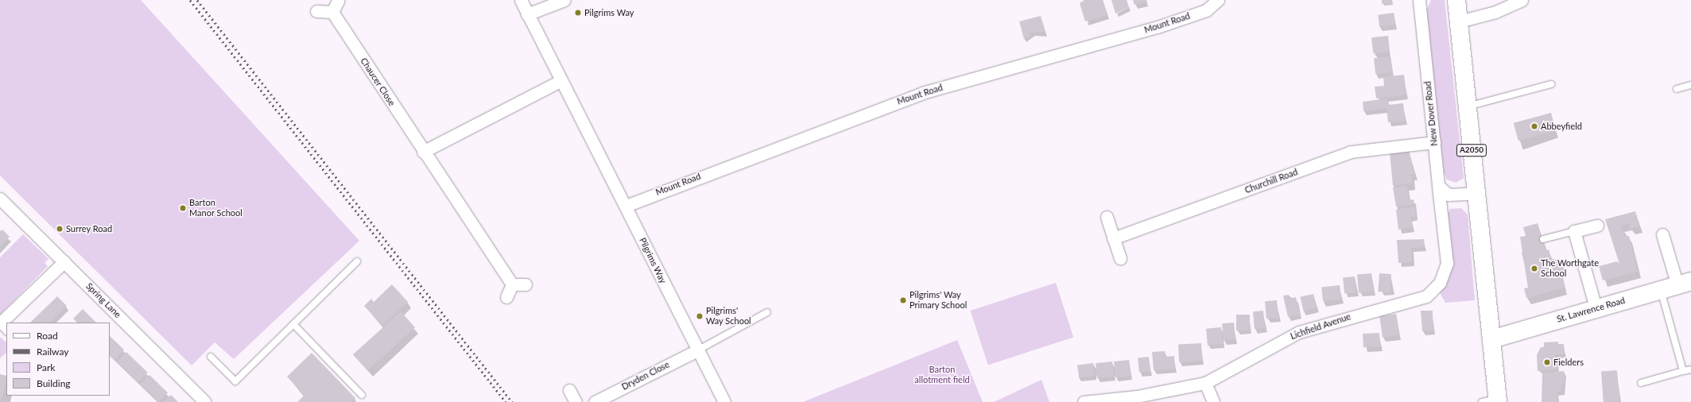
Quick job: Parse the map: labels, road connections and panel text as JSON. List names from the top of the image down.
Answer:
{
  "streets": {
    "main road": ["A2050", "St. Lawrence Road"],
    "street": [
      "Mount Road",
      "Chaucer Close",
      "New Dover Road",
      "Churchill Road",
      "Pilgrims Way",
      "Spring Lane",
      "Lichfield Avenue",
      "Dryden Close"
    ]
  },
  "crossings": [
    ["Mount Road", "Pilgrims Way"],
    ["New Dover Road", "Churchill Road"],
    ["New Dover Road", "Lichfield Avenue"],
    ["A2050", "St. Lawrence Road"],
    ["Pilgrims Way", "Dryden Close"]
  ],
  "parks": ["Barton allotment field"],
  "places": [
    "Pilgrims Way",
    "Abbeyfield",
    "Barton Manor School",
    "Surrey Road",
    "The Worthgate School",
    "Pilgrims' Way Primary School",
    "Pilgrims' Way School",
    "Fielders"
  ],
  "legend": [
    "Road",
    "Railway",
    "Park",
    "Building"
  ]
}
